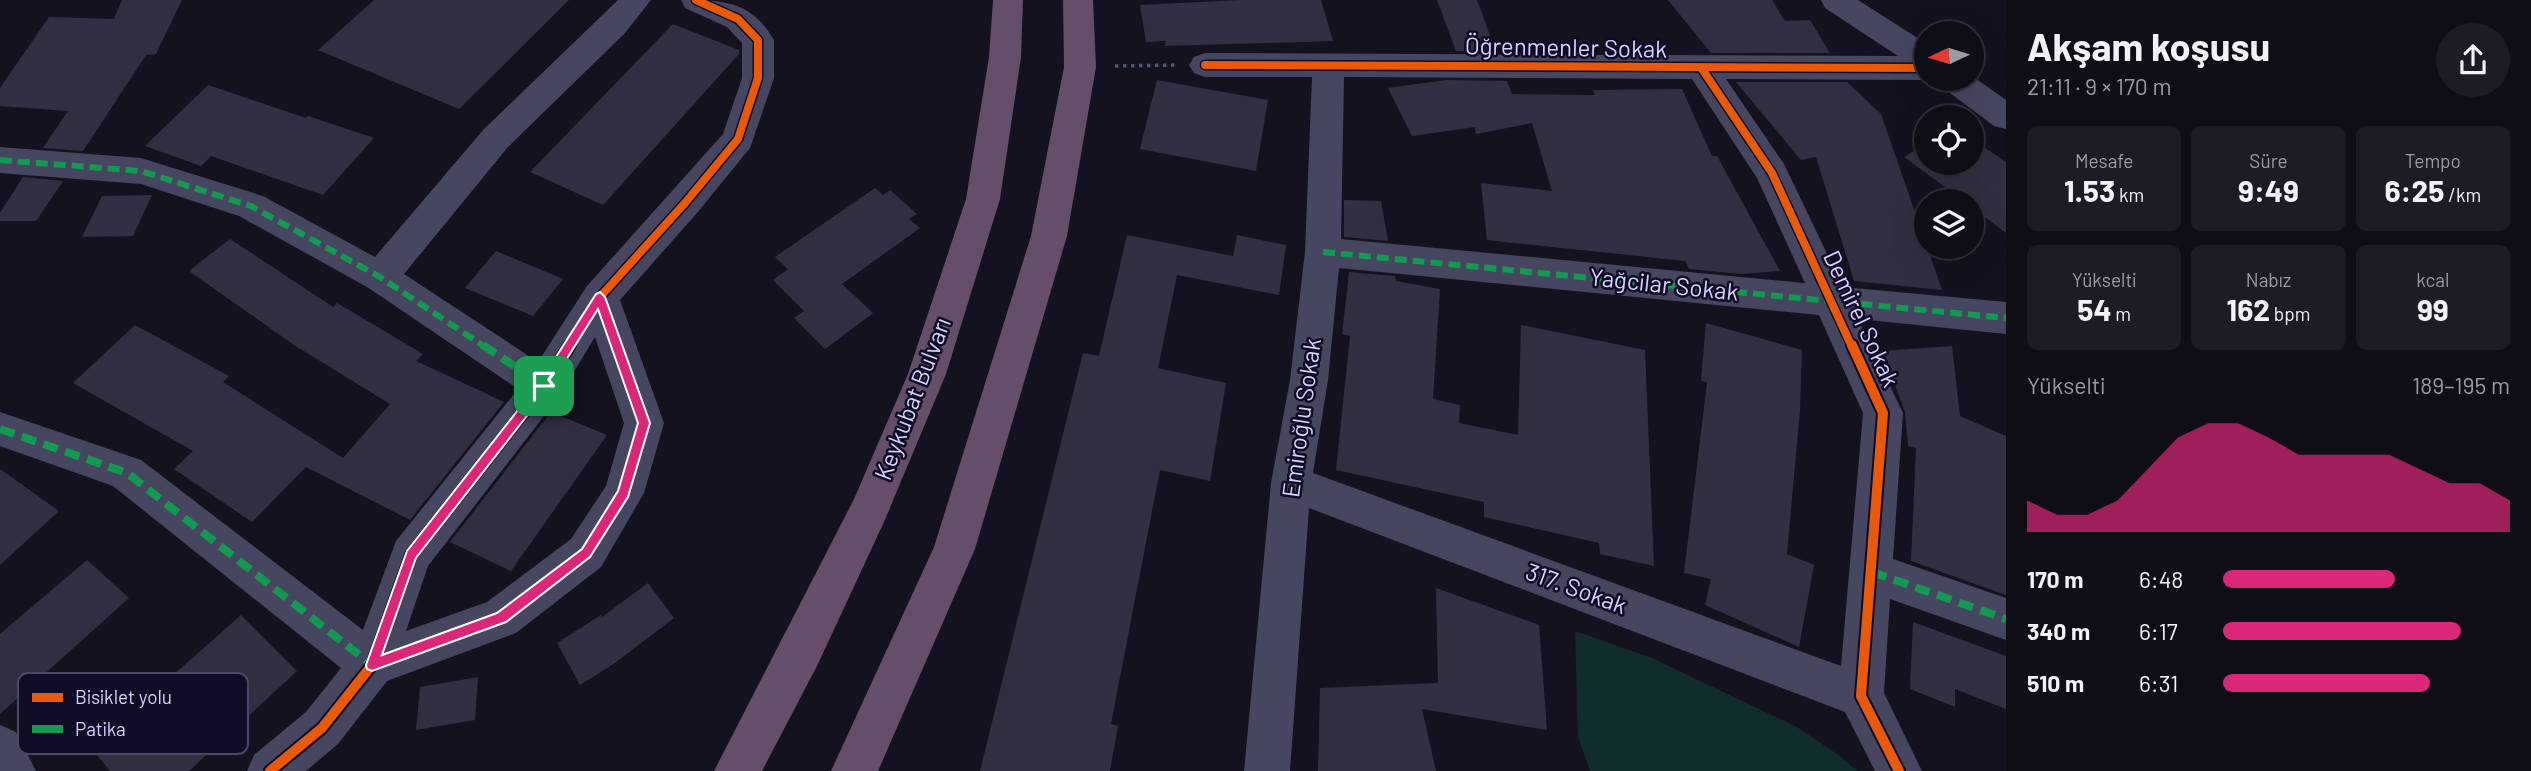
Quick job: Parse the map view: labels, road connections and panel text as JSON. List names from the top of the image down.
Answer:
{
  "streets": {
    "highway": ["Keykubat Bulvarı"],
    "street": [
      "Öğrenmenler Sokak",
      "Yağcilar Sokak",
      "Demirel Sokak",
      "Emiroğlu Sokak",
      "317. Sokak"
    ]
  },
  "crossings": [
    ["Öğrenmenler Sokak", "Demirel Sokak"],
    ["Öğrenmenler Sokak", "Emiroğlu Sokak"],
    ["Yağcilar Sokak", "Demirel Sokak"],
    ["Yağcilar Sokak", "Emiroğlu Sokak"],
    ["Demirel Sokak", "317. Sokak"],
    ["Emiroğlu Sokak", "317. Sokak"]
  ],
  "legend": ["Bisiklet yolu", "Patika"],
  "north": "left",
  "page": {
    "heading": ["Akşam koşusu", "21:11 · 9 × 170 m"],
    "stats": [
      ["Mesafe", "1.53 km"],
      ["Süre", "9:49"],
      ["Tempo", "6:25 /km"],
      ["Yükselti", "54 m"],
      ["Nabız", "162 bpm"],
      ["kcal", "99"]
    ],
    "chart": ["Yükselti", "189–195 m"],
    "list": [
      {
        "name": "170 m",
        "note": "6:48"
      },
      {
        "name": "340 m",
        "note": "6:17"
      },
      {
        "name": "510 m",
        "note": "6:31"
      }
    ]
  }
}
